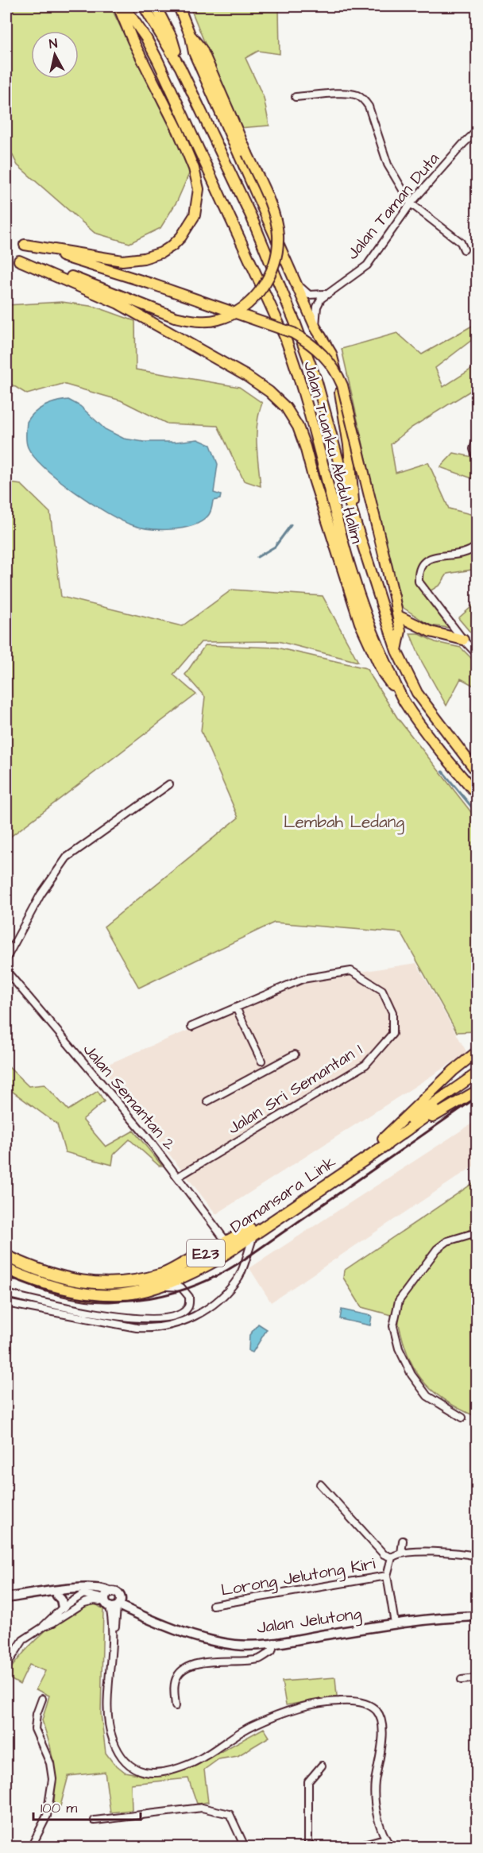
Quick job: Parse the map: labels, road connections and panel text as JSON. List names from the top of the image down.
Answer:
{
  "streets": {
    "highway": ["Damansara Link", "E23"],
    "main road": ["Jalan Tuanku Abdul Halim"],
    "street": [
      "Jalan Taman Duta",
      "Jalan Sri Semantan 1",
      "Jalan Semantan 2",
      "Lorong Jelutong Kiri",
      "Jalan Jelutong"
    ]
  },
  "crossings": [
    ["Jalan Sri Semantan 1", "Jalan Semantan 2"],
    ["Jalan Semantan 2", "Damansara Link"]
  ],
  "parks": ["Lembah Ledang"],
  "scale_bar": "100 m",
  "north": "top"
}
